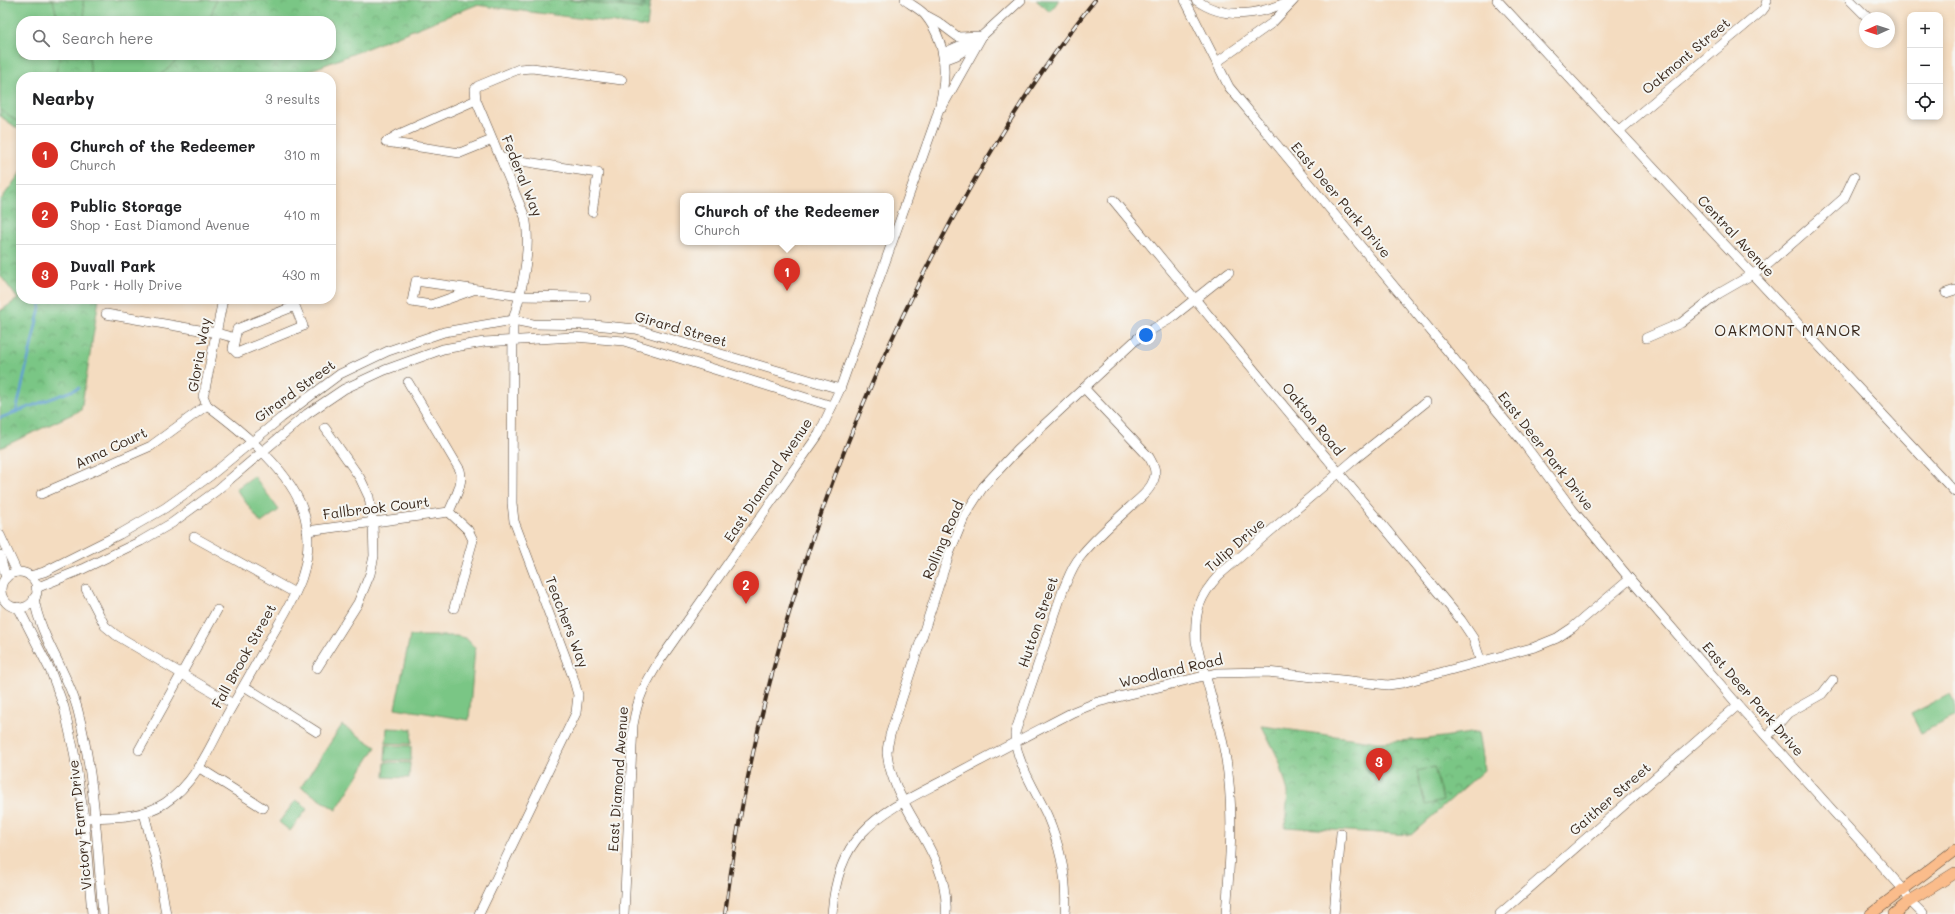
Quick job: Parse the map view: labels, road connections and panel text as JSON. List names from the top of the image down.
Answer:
{
  "streets": {
    "street": [
      "Oakmont Street",
      "Federal Way",
      "East Deer Park Drive",
      "Central Avenue",
      "Girard Street",
      "Gloria Way",
      "Oakton Road",
      "Anna Court",
      "East Diamond Avenue",
      "Fallbrook Court",
      "Rolling Road",
      "Tulip Drive",
      "Teachers Way",
      "Hutton Street",
      "Fall Brook Street",
      "Woodland Road",
      "Gaither Street",
      "Victory Farm Drive"
    ]
  },
  "crossings": [
    ["Oakmont Street", "Central Avenue"],
    ["Federal Way", "Girard Street"],
    ["Federal Way", "Teachers Way"],
    ["East Deer Park Drive", "Woodland Road"],
    ["East Deer Park Drive", "Gaither Street"],
    ["Girard Street", "Gloria Way"],
    ["Girard Street", "East Diamond Avenue"],
    ["Girard Street", "Teachers Way"],
    ["Girard Street", "Fall Brook Street"],
    ["Girard Street", "Victory Farm Drive"],
    ["Gloria Way", "Anna Court"],
    ["Gloria Way", "Fall Brook Street"],
    ["Oakton Road", "Rolling Road"],
    ["Oakton Road", "Tulip Drive"],
    ["Oakton Road", "Woodland Road"],
    ["Fallbrook Court", "Fall Brook Street"],
    ["Rolling Road", "Hutton Street"],
    ["Rolling Road", "Woodland Road"],
    ["Tulip Drive", "Woodland Road"],
    ["Hutton Street", "Woodland Road"],
    ["Fall Brook Street", "Victory Farm Drive"]
  ],
  "districts": ["OAKMONT MANOR"],
  "north": "left",
  "page": {
    "map_buttons": ["+", "−"],
    "search": "Search here",
    "heading": ["Nearby", "3 results"],
    "list": [
      {
        "mark": "1",
        "name": "Church of the Redeemer",
        "note": "Church",
        "value": "310 m"
      },
      {
        "mark": "2",
        "name": "Public Storage",
        "note": "Shop · East Diamond Avenue",
        "value": "410 m"
      },
      {
        "mark": "3",
        "name": "Duvall Park",
        "note": "Park · Holly Drive",
        "value": "430 m"
      }
    ],
    "popup": ["Church of the Redeemer", "Church"],
    "pins": ["1", "2", "3"]
  }
}
